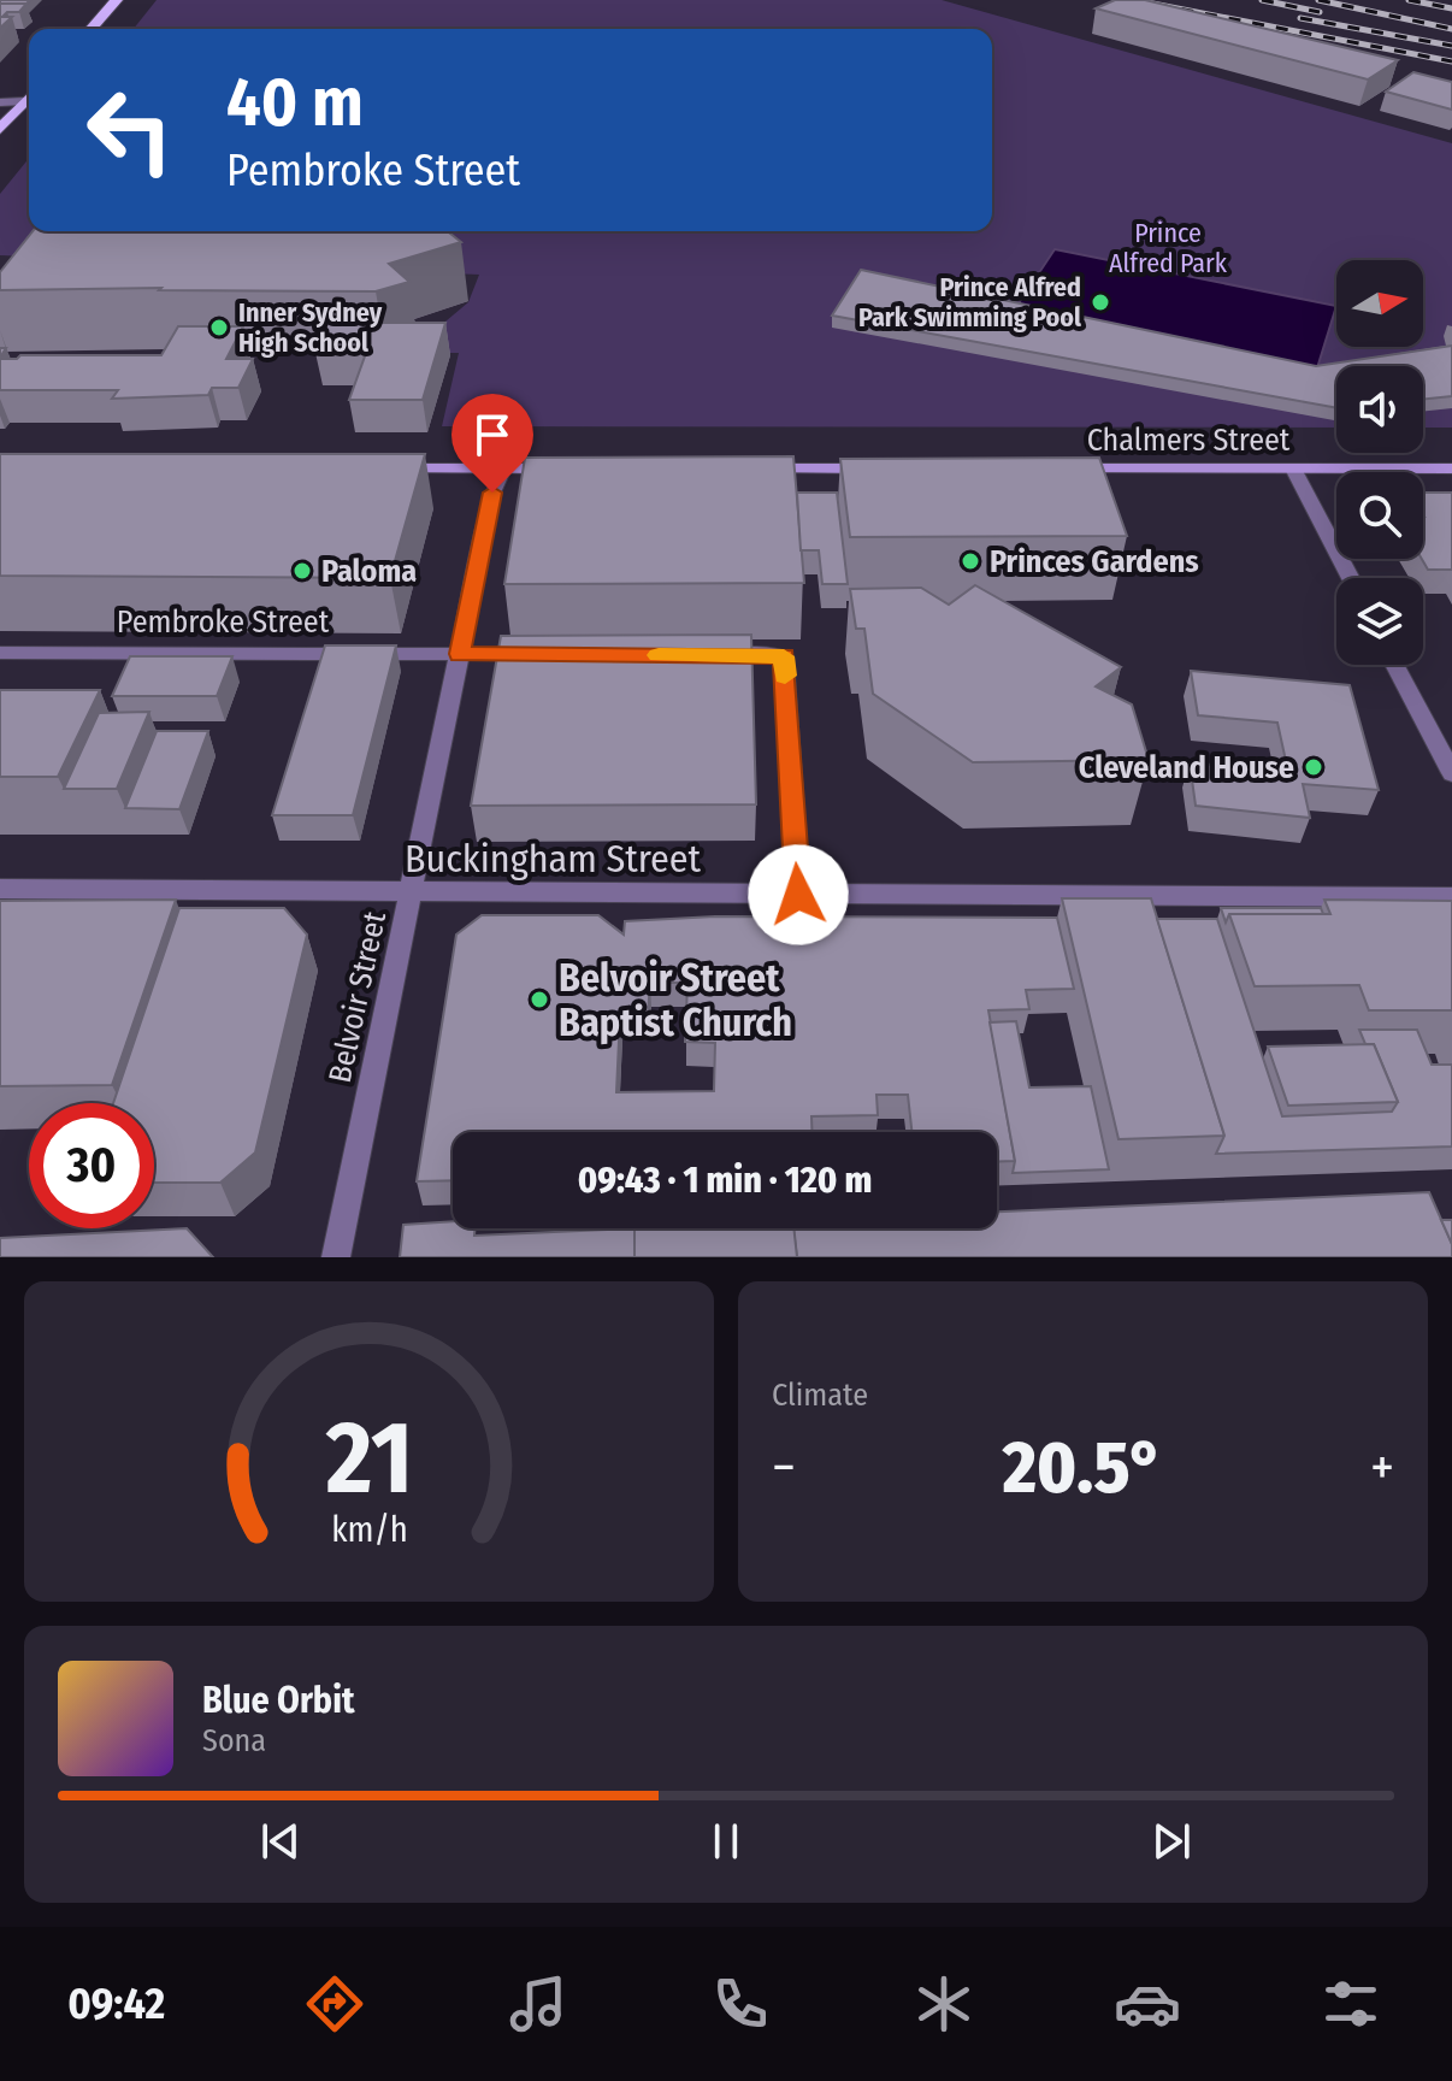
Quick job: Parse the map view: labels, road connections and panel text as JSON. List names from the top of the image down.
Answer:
{
  "streets": {
    "main road": ["Chalmers Street"],
    "street": ["Pembroke Street", "Buckingham Street", "Belvoir Street"]
  },
  "crossings": [
    ["Pembroke Street", "Belvoir Street"],
    ["Buckingham Street", "Belvoir Street"]
  ],
  "parks": ["Prince Alfred Park"],
  "places": [
    "Prince Alfred Park Swimming Pool",
    "Inner Sydney High School",
    "Princes Gardens",
    "Paloma",
    "Cleveland House",
    "Belvoir Street Baptist Church"
  ],
  "north": "right",
  "page": {
    "turn": ["40 m", "Pembroke Street"],
    "limit": "30",
    "trip": "09:43 · 1 min · 120 m",
    "tile": "Climate",
    "heat": ["−", "20.5°", "+"],
    "song": ["Blue Orbit", "Sona"],
    "tabs": "09:42",
    "gauge": ["21", "km/h"]
  }
}
